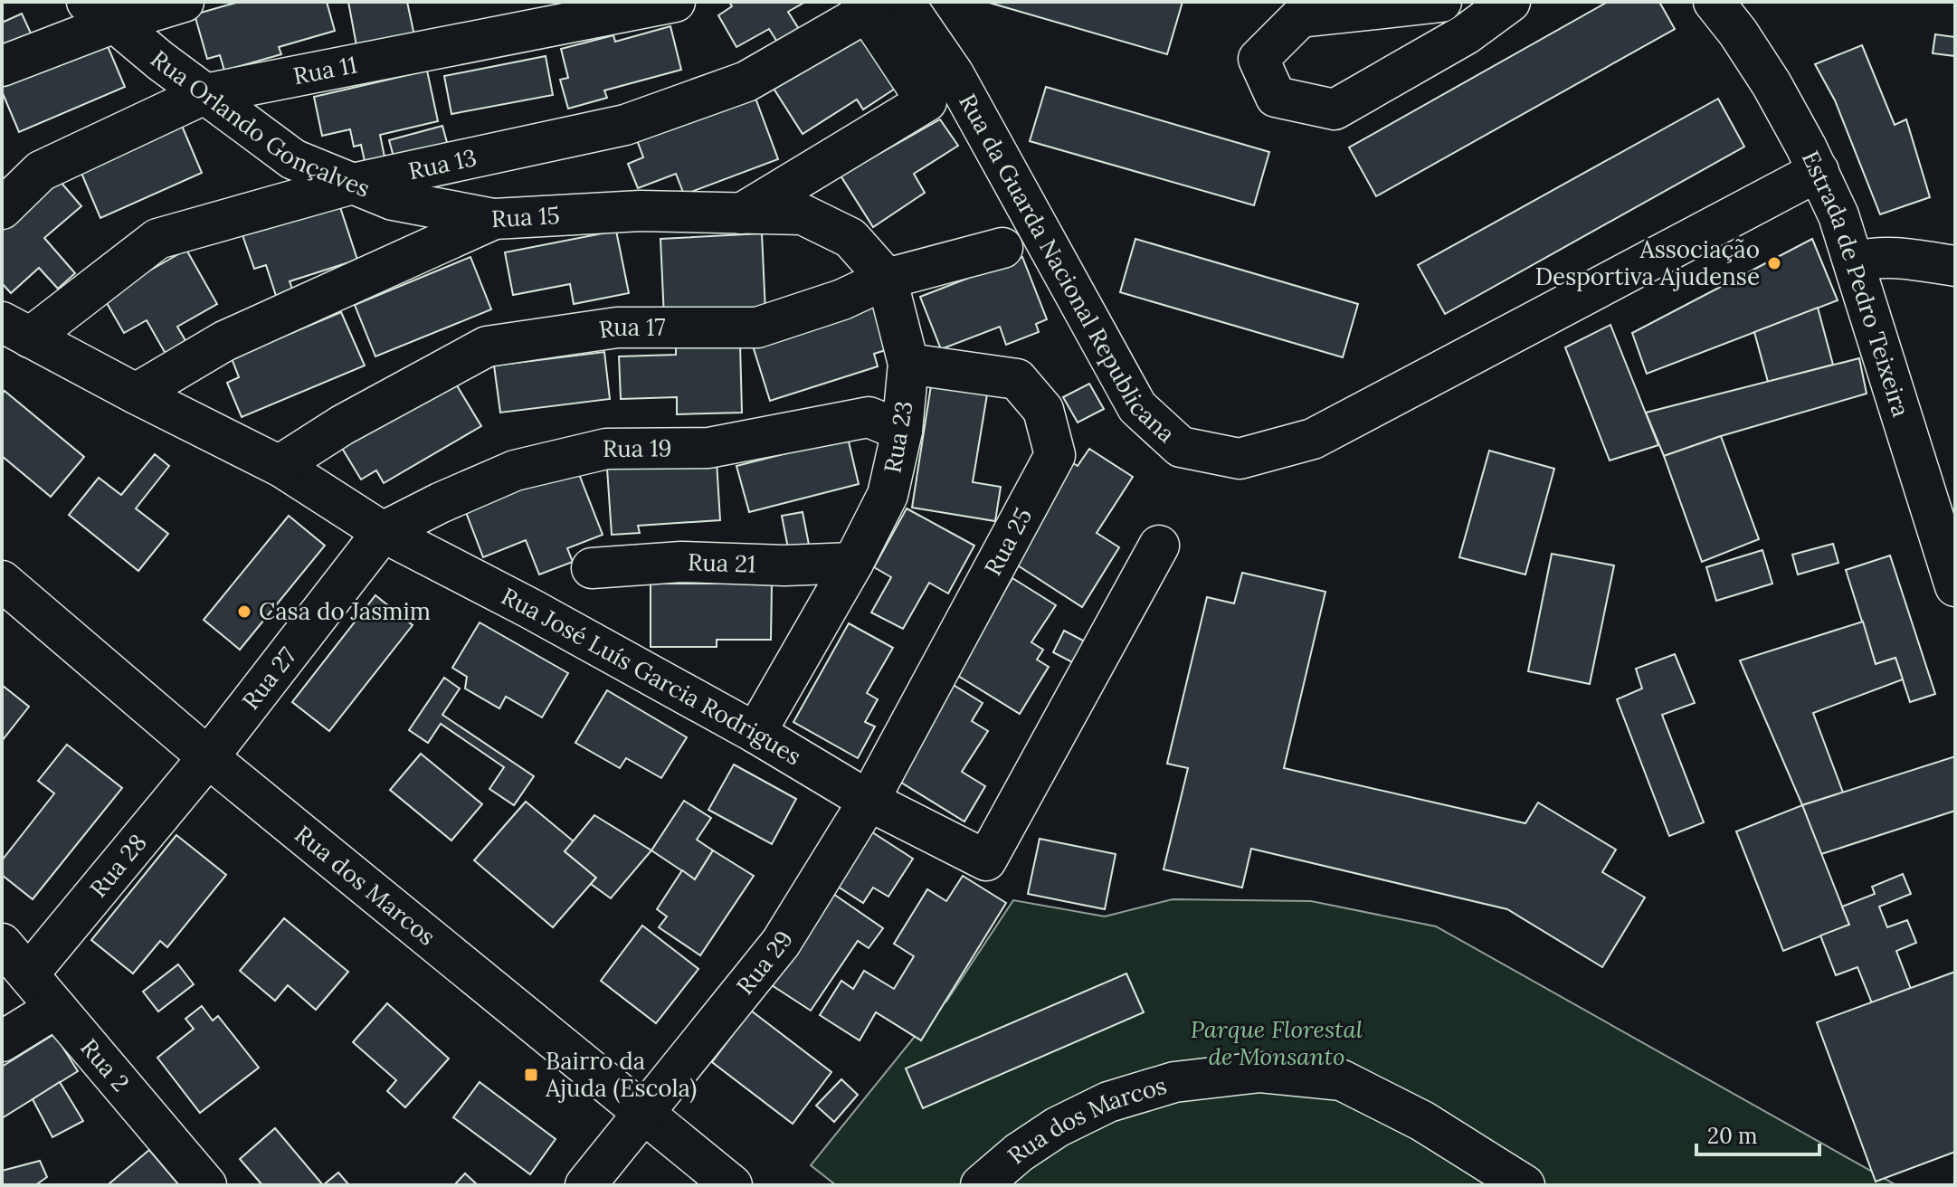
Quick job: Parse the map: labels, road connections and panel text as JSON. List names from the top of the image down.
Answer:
{
  "streets": {
    "street": [
      "Rua 11",
      "Rua Orlando Gonçalves",
      "Rua 13",
      "Rua 15",
      "Rua da Guarda Nacional Republicana",
      "Estrada de Pedro Teixeira",
      "Rua 17",
      "Rua 23",
      "Rua 19",
      "Rua 25",
      "Rua 21",
      "Rua José Luís Garcia Rodrigues",
      "Rua 27",
      "Rua 28",
      "Rua dos Marcos",
      "Rua 29",
      "Rua 2"
    ]
  },
  "crossings": [
    ["Rua 11", "Rua Orlando Gonçalves"],
    ["Rua Orlando Gonçalves", "Rua 13"],
    ["Rua Orlando Gonçalves", "Rua 15"],
    ["Rua 13", "Rua da Guarda Nacional Republicana"],
    ["Rua 13", "Rua José Luís Garcia Rodrigues"],
    ["Rua 15", "Rua 23"],
    ["Rua 15", "Rua José Luís Garcia Rodrigues"],
    ["Rua da Guarda Nacional Republicana", "Estrada de Pedro Teixeira"],
    ["Rua 17", "Rua 23"],
    ["Rua 17", "Rua José Luís Garcia Rodrigues"],
    ["Rua 23", "Rua 19"],
    ["Rua 23", "Rua 25"],
    ["Rua 23", "Rua 21"],
    ["Rua 23", "Rua José Luís Garcia Rodrigues"],
    ["Rua 19", "Rua José Luís Garcia Rodrigues"],
    ["Rua 19", "Rua 27"],
    ["Rua 25", "Rua José Luís Garcia Rodrigues"],
    ["Rua 25", "Rua 29"],
    ["Rua José Luís Garcia Rodrigues", "Rua 27"],
    ["Rua José Luís Garcia Rodrigues", "Rua 29"],
    ["Rua 27", "Rua 28"],
    ["Rua 27", "Rua dos Marcos"],
    ["Rua 28", "Rua dos Marcos"],
    ["Rua 28", "Rua 2"],
    ["Rua dos Marcos", "Rua 29"]
  ],
  "parks": ["Parque Florestal de Monsanto"],
  "places": {
    "other": ["Associação Desportiva Ajudense", "Casa do Jasmim"],
    "transit": ["Bairro da Ajuda (Escola)"]
  },
  "scale_bar": "20 m"
}
